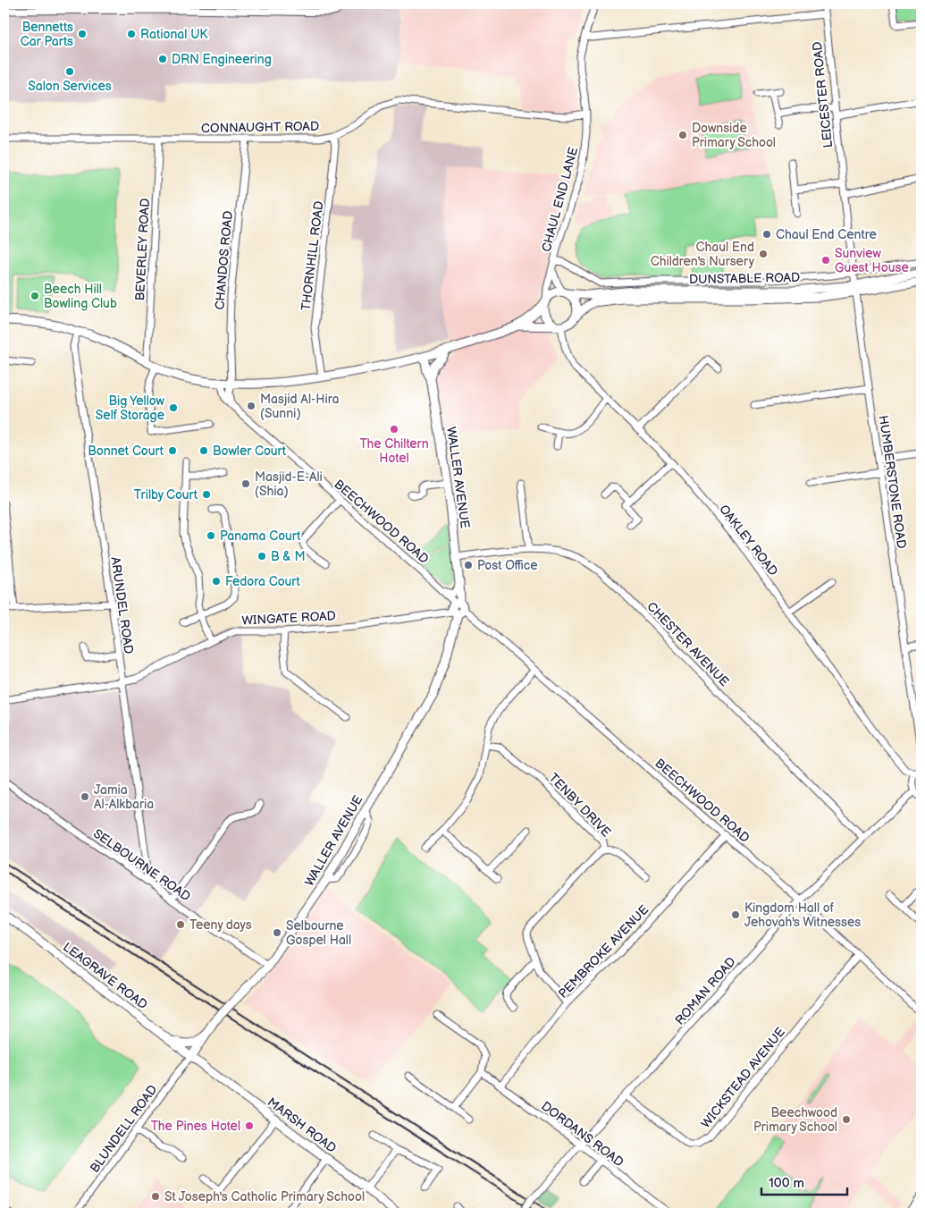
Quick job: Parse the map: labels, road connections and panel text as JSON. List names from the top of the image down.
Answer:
{
  "streets": {
    "main road": [
      "DUNSTABLE ROAD",
      "WALLER AVENUE",
      "LEAGRAVE ROAD",
      "MARSH ROAD"
    ],
    "street": [
      "LEICESTER ROAD",
      "CONNAUGHT ROAD",
      "CHAUL END LANE",
      "BEVERLEY ROAD",
      "THORNHILL ROAD",
      "CHANDOS ROAD",
      "HUMBERSTONE ROAD",
      "BEECHWOOD ROAD",
      "OAKLEY ROAD",
      "ARUNDEL ROAD",
      "WINGATE ROAD",
      "CHESTER AVENUE",
      "TENBY DRIVE",
      "SELBOURNE ROAD",
      "PEMBROKE AVENUE",
      "ROMAN ROAD",
      "WICKSTEAD AVENUE",
      "BLUNDELL ROAD",
      "DORDANS ROAD"
    ]
  },
  "crossings": [
    ["LEICESTER ROAD", "DUNSTABLE ROAD"],
    ["LEICESTER ROAD", "HUMBERSTONE ROAD"],
    ["CONNAUGHT ROAD", "CHAUL END LANE"],
    ["CONNAUGHT ROAD", "BEVERLEY ROAD"],
    ["CONNAUGHT ROAD", "THORNHILL ROAD"],
    ["CONNAUGHT ROAD", "CHANDOS ROAD"],
    ["CHAUL END LANE", "DUNSTABLE ROAD"],
    ["CHAUL END LANE", "OAKLEY ROAD"],
    ["DUNSTABLE ROAD", "HUMBERSTONE ROAD"],
    ["DUNSTABLE ROAD", "OAKLEY ROAD"],
    ["WALLER AVENUE", "BEECHWOOD ROAD"],
    ["WALLER AVENUE", "WINGATE ROAD"],
    ["WALLER AVENUE", "CHESTER AVENUE"],
    ["WALLER AVENUE", "SELBOURNE ROAD"],
    ["WALLER AVENUE", "LEAGRAVE ROAD"],
    ["WALLER AVENUE", "MARSH ROAD"],
    ["WALLER AVENUE", "BLUNDELL ROAD"],
    ["BEECHWOOD ROAD", "WINGATE ROAD"],
    ["BEECHWOOD ROAD", "PEMBROKE AVENUE"],
    ["BEECHWOOD ROAD", "ROMAN ROAD"],
    ["BEECHWOOD ROAD", "WICKSTEAD AVENUE"],
    ["ARUNDEL ROAD", "WINGATE ROAD"],
    ["ARUNDEL ROAD", "SELBOURNE ROAD"],
    ["CHESTER AVENUE", "ROMAN ROAD"],
    ["TENBY DRIVE", "PEMBROKE AVENUE"],
    ["PEMBROKE AVENUE", "DORDANS ROAD"],
    ["LEAGRAVE ROAD", "MARSH ROAD"],
    ["LEAGRAVE ROAD", "BLUNDELL ROAD"],
    ["ROMAN ROAD", "WICKSTEAD AVENUE"],
    ["ROMAN ROAD", "DORDANS ROAD"],
    ["MARSH ROAD", "BLUNDELL ROAD"]
  ],
  "places": [
    "Bennetts Car Parts",
    "Rational UK",
    "DRN Engineering",
    "Salon Services",
    "Downside Primary School",
    "Chaul End Centre",
    "Chaul End Children's Nursery",
    "Sunview Guest House",
    "Beech Hill Bowling Club",
    "Masjid Al-Hira (Sunni)",
    "Big Yellow Self Storage",
    "The Chiltern Hotel",
    "Bonnet Court",
    "Bowler Court",
    "Masjid-E-Ali (Shia)",
    "Trilby Court",
    "Panama Court",
    "B & M",
    "Post Office",
    "Fedora Court",
    "Jamia Al-Alkbaria",
    "Kingdom Hall of Jehovah's Witnesses",
    "Teeny days",
    "Selbourne Gospel Hall",
    "Beechwood Primary School",
    "The Pines Hotel",
    "St Joseph's Catholic Primary School"
  ],
  "scale_bar": "100 m"
}
